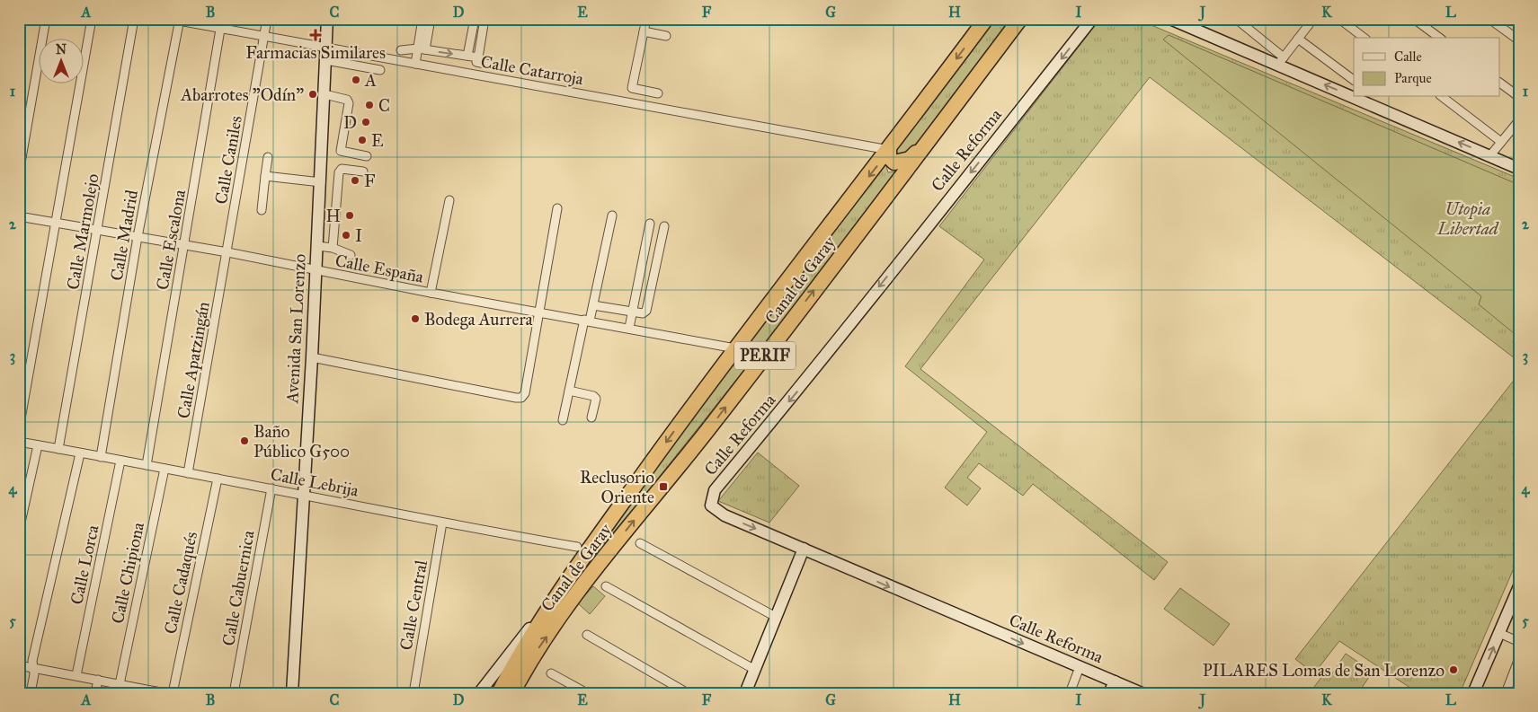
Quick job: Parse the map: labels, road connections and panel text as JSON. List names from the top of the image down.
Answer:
{
  "streets": {
    "highway": ["Canal de Garay", "PERIF"],
    "street": [
      "Calle Catarroja",
      "Calle Reforma",
      "Calle Caniles",
      "Calle Marmolejo",
      "Calle Madrid",
      "Calle Escalona",
      "Calle España",
      "Avenida San Lorenzo",
      "Calle Apatzingán",
      "Calle Lebrija",
      "Calle Lorca",
      "Calle Chipiona",
      "Calle Cadaqués",
      "Calle Cabuernica",
      "Calle Central"
    ]
  },
  "crossings": [
    ["Calle Catarroja", "Calle Caniles"],
    ["Calle Catarroja", "Calle Madrid"],
    ["Calle Catarroja", "Calle Escalona"],
    ["Calle Catarroja", "Canal de Garay"],
    ["Calle Catarroja", "Avenida San Lorenzo"],
    ["Calle Caniles", "Calle España"],
    ["Calle Caniles", "Calle Apatzingán"],
    ["Calle Marmolejo", "Calle España"],
    ["Calle Marmolejo", "Calle Lebrija"],
    ["Calle Madrid", "Calle España"],
    ["Calle Madrid", "Calle Lebrija"],
    ["Calle Escalona", "Calle España"],
    ["Calle Escalona", "Calle Lebrija"],
    ["Calle España", "Canal de Garay"],
    ["Calle España", "Avenida San Lorenzo"],
    ["Calle España", "Calle Apatzingán"],
    ["Avenida San Lorenzo", "Calle Lebrija"],
    ["Calle Apatzingán", "Calle Lebrija"],
    ["Calle Lebrija", "Calle Lorca"],
    ["Calle Lebrija", "Calle Chipiona"],
    ["Calle Lebrija", "Calle Cadaqués"],
    ["Calle Lebrija", "Calle Cabuernica"],
    ["Calle Lebrija", "Calle Central"]
  ],
  "parks": ["Utopia Libertad"],
  "places": {
    "health": ["Farmacias Similares"],
    "other": [
      "A",
      "Abarrotes \"Odín\"",
      "C",
      "D",
      "E",
      "F",
      "H",
      "I",
      "Bodega Aurrera",
      "Baño Público G500",
      "PILARES Lomas de San Lorenzo"
    ],
    "transit": ["Reclusorio Oriente"]
  },
  "legend": ["Calle", "Parque"],
  "north": "top",
  "grid": {
    "columns": [
      "A",
      "B",
      "C",
      "D",
      "E",
      "F",
      "G",
      "H",
      "I",
      "J",
      "K",
      "L"
    ],
    "rows": [
      "1",
      "2",
      "3",
      "4",
      "5"
    ]
  }
}
